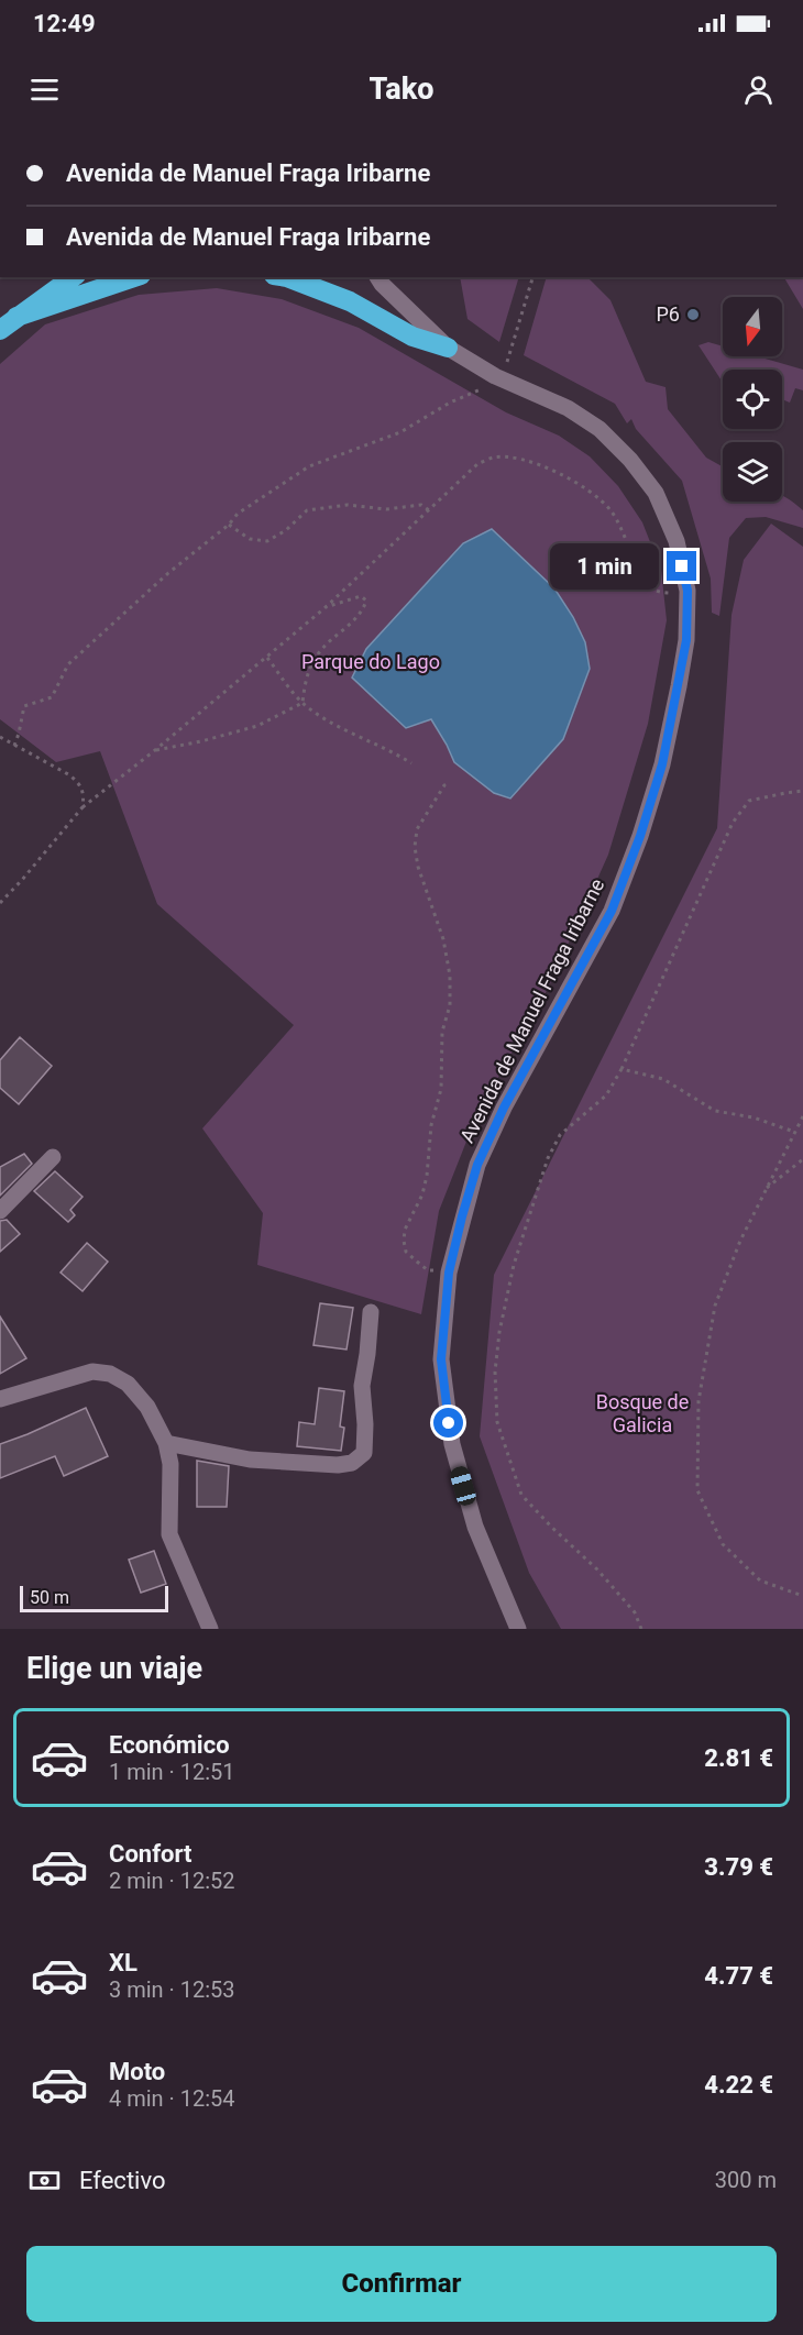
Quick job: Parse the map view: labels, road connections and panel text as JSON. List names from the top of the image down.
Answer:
{
  "streets": {
    "street": ["Avenida de Manuel Fraga Iribarne"]
  },
  "parks": ["Parque do Lago", "Bosque de Galicia"],
  "places": ["P6"],
  "scale_bar": "50 m",
  "north": "bottom",
  "page": {
    "status": "12:49",
    "header": "Tako",
    "banner": ["Avenida de Manuel Fraga Iribarne", "Avenida de Manuel Fraga Iribarne"],
    "bubble": "1 min",
    "scale": "50 m",
    "heading": "Elige un viaje",
    "list": [
      {
        "name": "Económico",
        "note": "1 min · 12:51",
        "value": "2.81 €"
      },
      {
        "name": "Confort",
        "note": "2 min · 12:52",
        "value": "3.79 €"
      },
      {
        "name": "XL",
        "note": "3 min · 12:53",
        "value": "4.77 €"
      },
      {
        "name": "Moto",
        "note": "4 min · 12:54",
        "value": "4.22 €"
      }
    ],
    "pay": ["Efectivo", "300 m"],
    "buttons": "Confirmar"
  }
}
